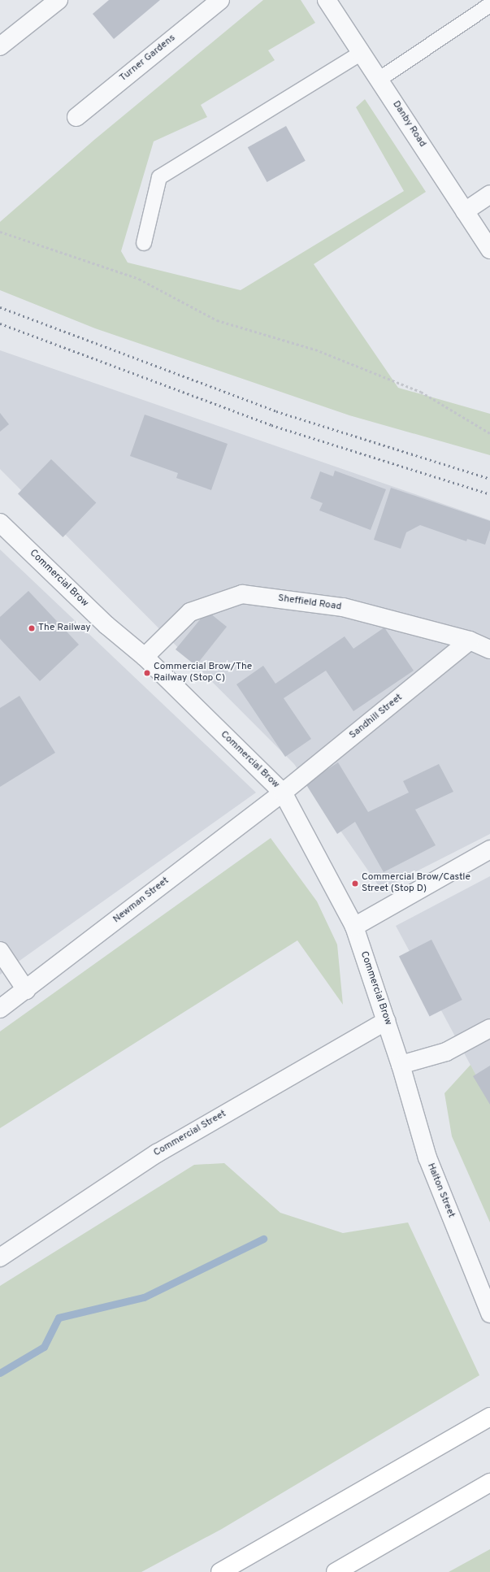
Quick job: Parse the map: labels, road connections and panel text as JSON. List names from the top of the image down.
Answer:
{
  "streets": {
    "street": [
      "Turner Gardens",
      "Danby Road",
      "Commercial Brow",
      "Sheffield Road",
      "Sandhill Street",
      "Newman Street",
      "Commercial Street",
      "Halton Street"
    ]
  },
  "crossings": [
    ["Commercial Brow", "Sheffield Road"],
    ["Commercial Brow", "Sandhill Street"],
    ["Commercial Brow", "Newman Street"],
    ["Commercial Brow", "Commercial Street"],
    ["Commercial Brow", "Halton Street"],
    ["Sheffield Road", "Sandhill Street"],
    ["Sandhill Street", "Newman Street"]
  ],
  "places": ["The Railway", "Commercial Brow/The Railway (Stop C)", "Commercial Brow/Castle Street (Stop D)"]
}
